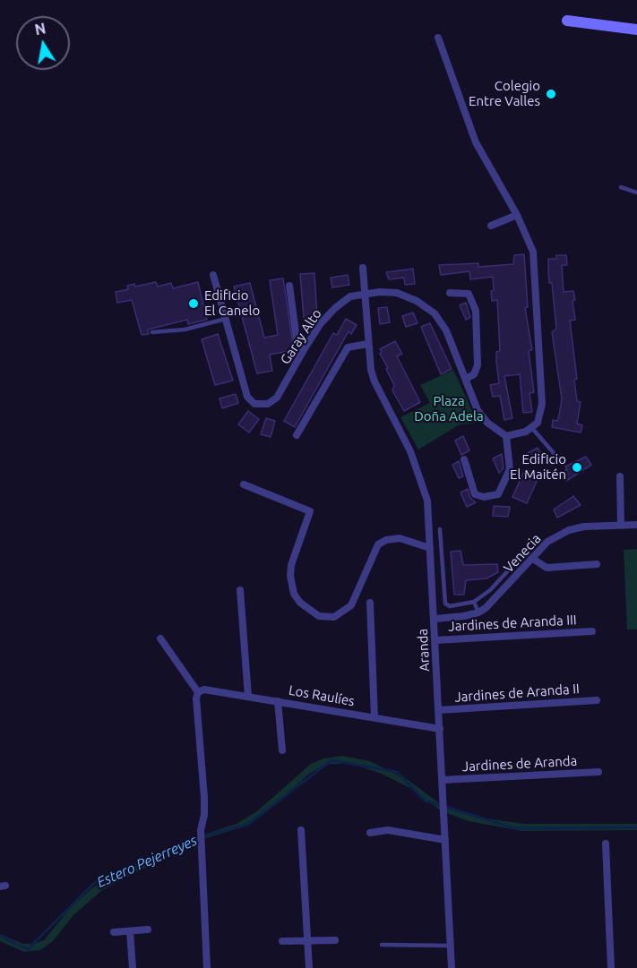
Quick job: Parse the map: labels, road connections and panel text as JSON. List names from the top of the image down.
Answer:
{
  "streets": {
    "street": [
      "Garay Alto",
      "Venecia",
      "Jardines de Aranda III",
      "Aranda",
      "Jardines de Aranda II",
      "Los Raulíes",
      "Jardines de Aranda"
    ]
  },
  "crossings": [
    ["Garay Alto", "Aranda"],
    ["Jardines de Aranda III", "Aranda"],
    ["Aranda", "Jardines de Aranda II"],
    ["Aranda", "Los Raulíes"],
    ["Aranda", "Jardines de Aranda"]
  ],
  "water": ["Estero Pejerreyes"],
  "parks": ["Plaza Doña Adela"],
  "places": ["Colegio Entre Valles", "Edificio El Canelo", "Edificio El Maitén"],
  "north": "top"
}
